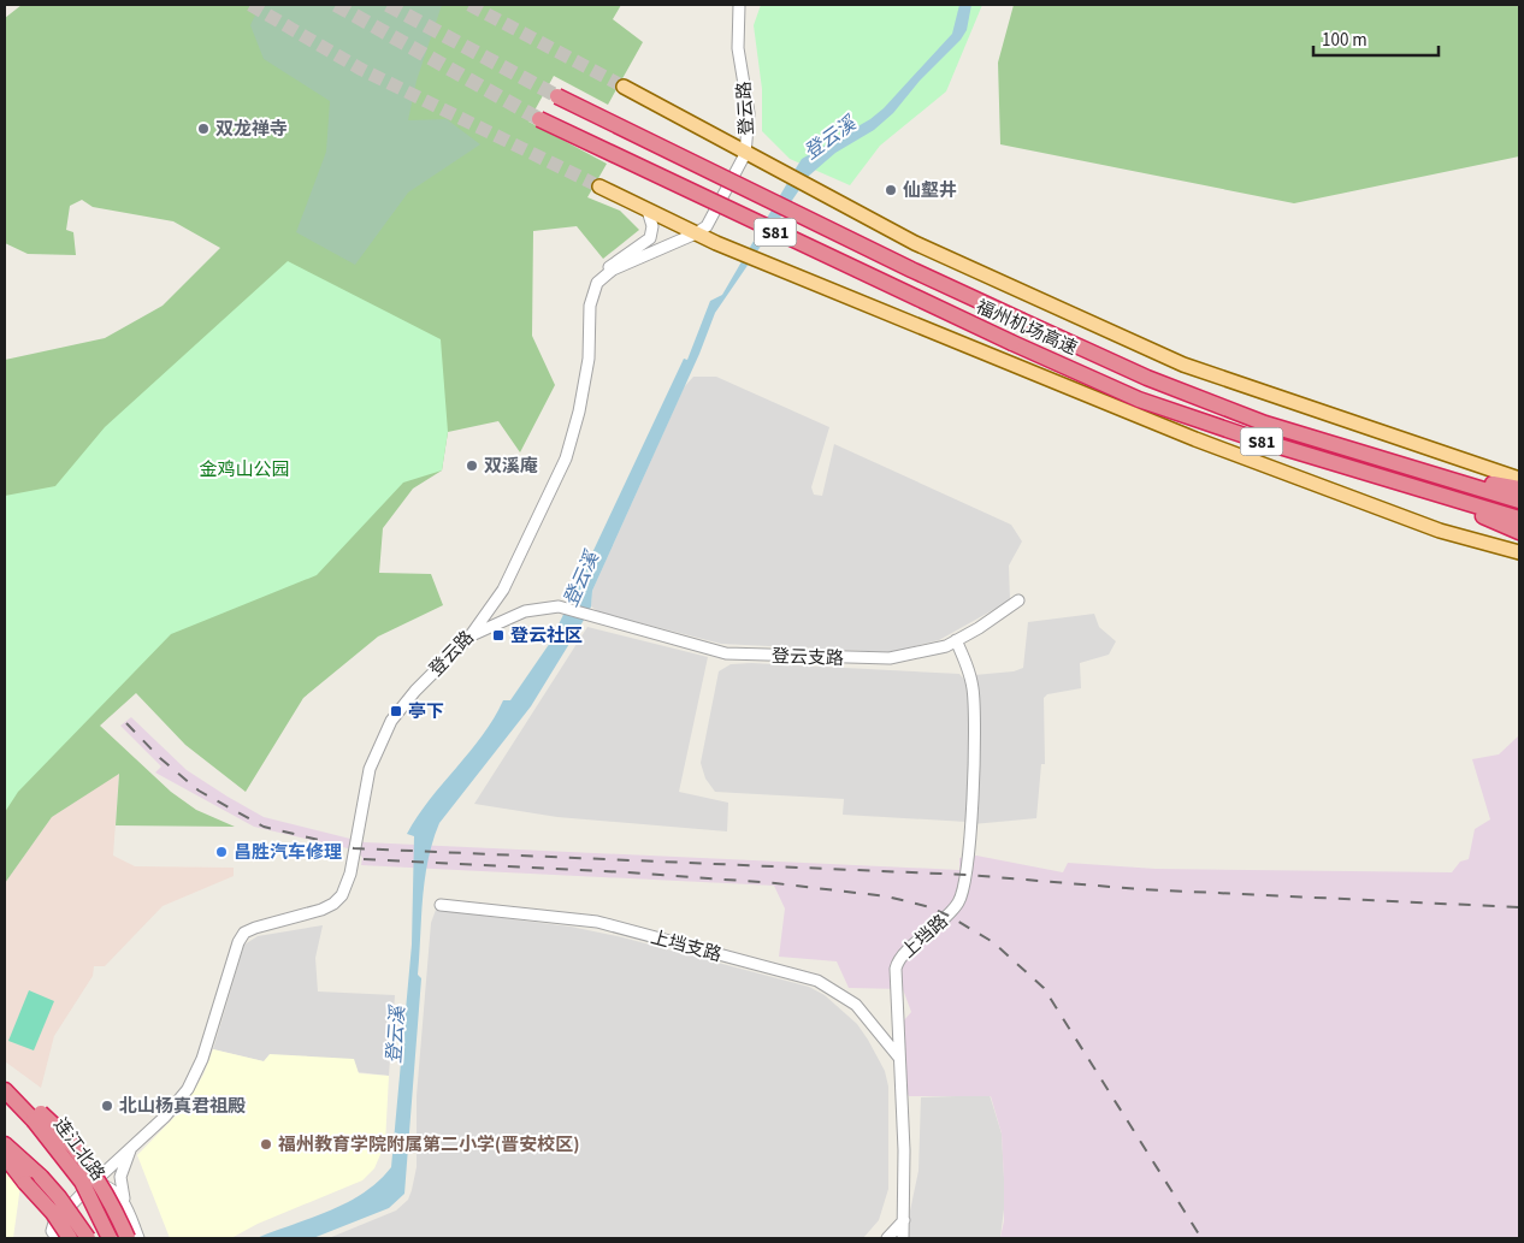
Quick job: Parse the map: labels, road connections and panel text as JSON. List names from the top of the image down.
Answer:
{
  "streets": {
    "highway": ["S81", "福州机场高速", "连江北路"],
    "street": [
      "登云路",
      "登云支路",
      "上垱路",
      "上垱支路"
    ]
  },
  "crossings": [
    ["登云路", "登云支路"],
    ["登云支路", "上垱路"],
    ["上垱路", "上垱支路"]
  ],
  "water": ["登云溪"],
  "parks": ["金鸡山公园"],
  "places": {
    "other": [
      "双龙禅寺",
      "仙壑井",
      "双溪庵",
      "昌胜汽车修理",
      "北山杨真君祖殿",
      "福州教育学院附属第二小学(晋安校区)"
    ],
    "transit": ["登云社区", "亭下"]
  },
  "scale_bar": "100 m"
}
